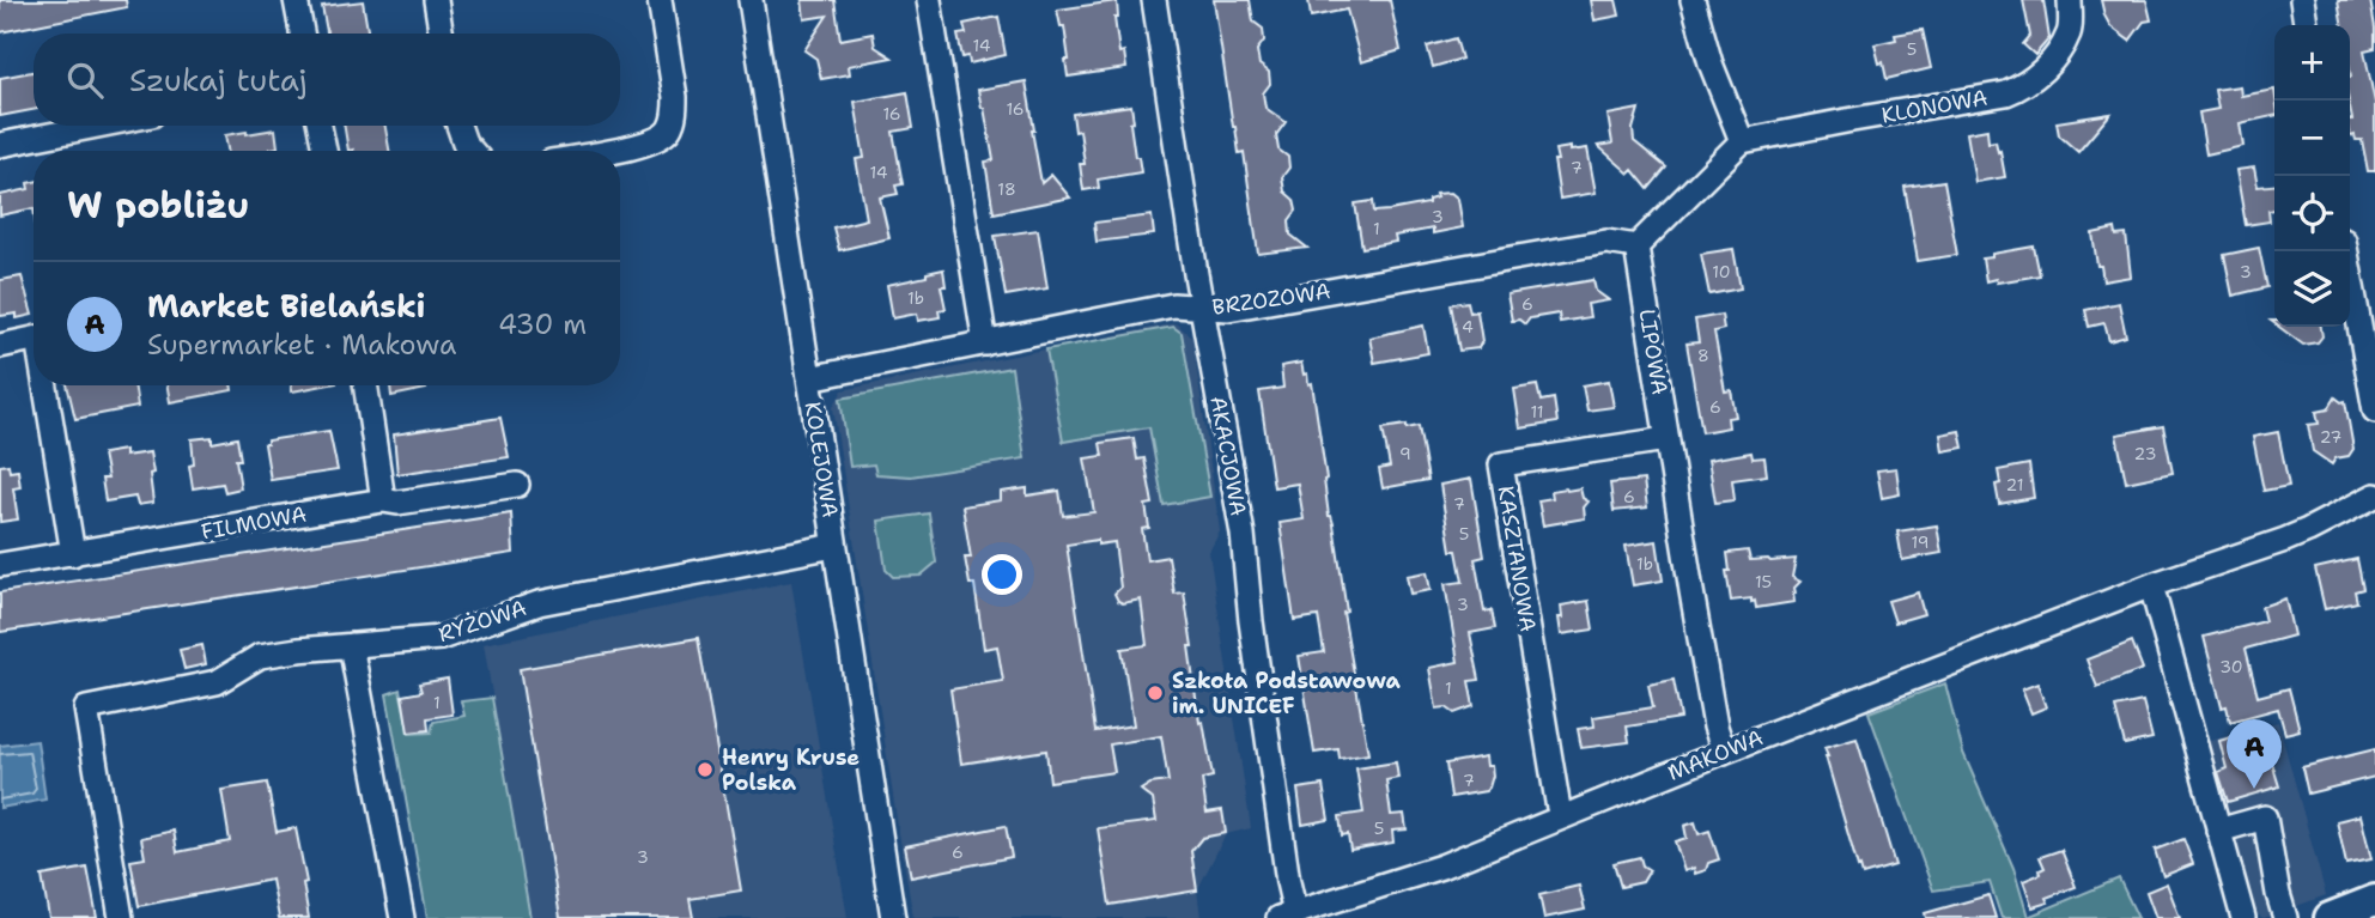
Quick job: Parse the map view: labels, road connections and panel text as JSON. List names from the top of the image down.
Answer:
{
  "streets": {
    "street": [
      "KLONOWA",
      "BRZOZOWA",
      "LIPOWA",
      "AKACJOWA",
      "KOLEJOWA",
      "FILMOWA",
      "KASZTANOWA",
      "RYŻOWA",
      "MAKOWA"
    ]
  },
  "crossings": [
    ["BRZOZOWA", "LIPOWA"],
    ["BRZOZOWA", "AKACJOWA"],
    ["BRZOZOWA", "KOLEJOWA"],
    ["LIPOWA", "KASZTANOWA"],
    ["LIPOWA", "MAKOWA"],
    ["AKACJOWA", "MAKOWA"],
    ["KOLEJOWA", "RYŻOWA"],
    ["KASZTANOWA", "MAKOWA"]
  ],
  "places": ["Szkoła Podstawowa im. UNICEF", "Henry Kruse Polska"],
  "house_numbers": [
    "14",
    "5",
    "16",
    "16",
    "7",
    "14",
    "18",
    "3",
    "1",
    "10",
    "3",
    "1b",
    "6",
    "4",
    "8",
    "6",
    "11",
    "27",
    "9",
    "23",
    "21",
    "6",
    "7",
    "5",
    "19",
    "1b",
    "15",
    "3",
    "30",
    "1",
    "1",
    "7",
    "5",
    "6",
    "3"
  ],
  "page": {
    "map_buttons": ["+", "−"],
    "search": "Szukaj tutaj",
    "heading": "W pobliżu",
    "list": [
      {
        "mark": "A",
        "name": "Market Bielański",
        "note": "Supermarket · Makowa",
        "value": "430 m"
      }
    ],
    "pins": "A"
  }
}
